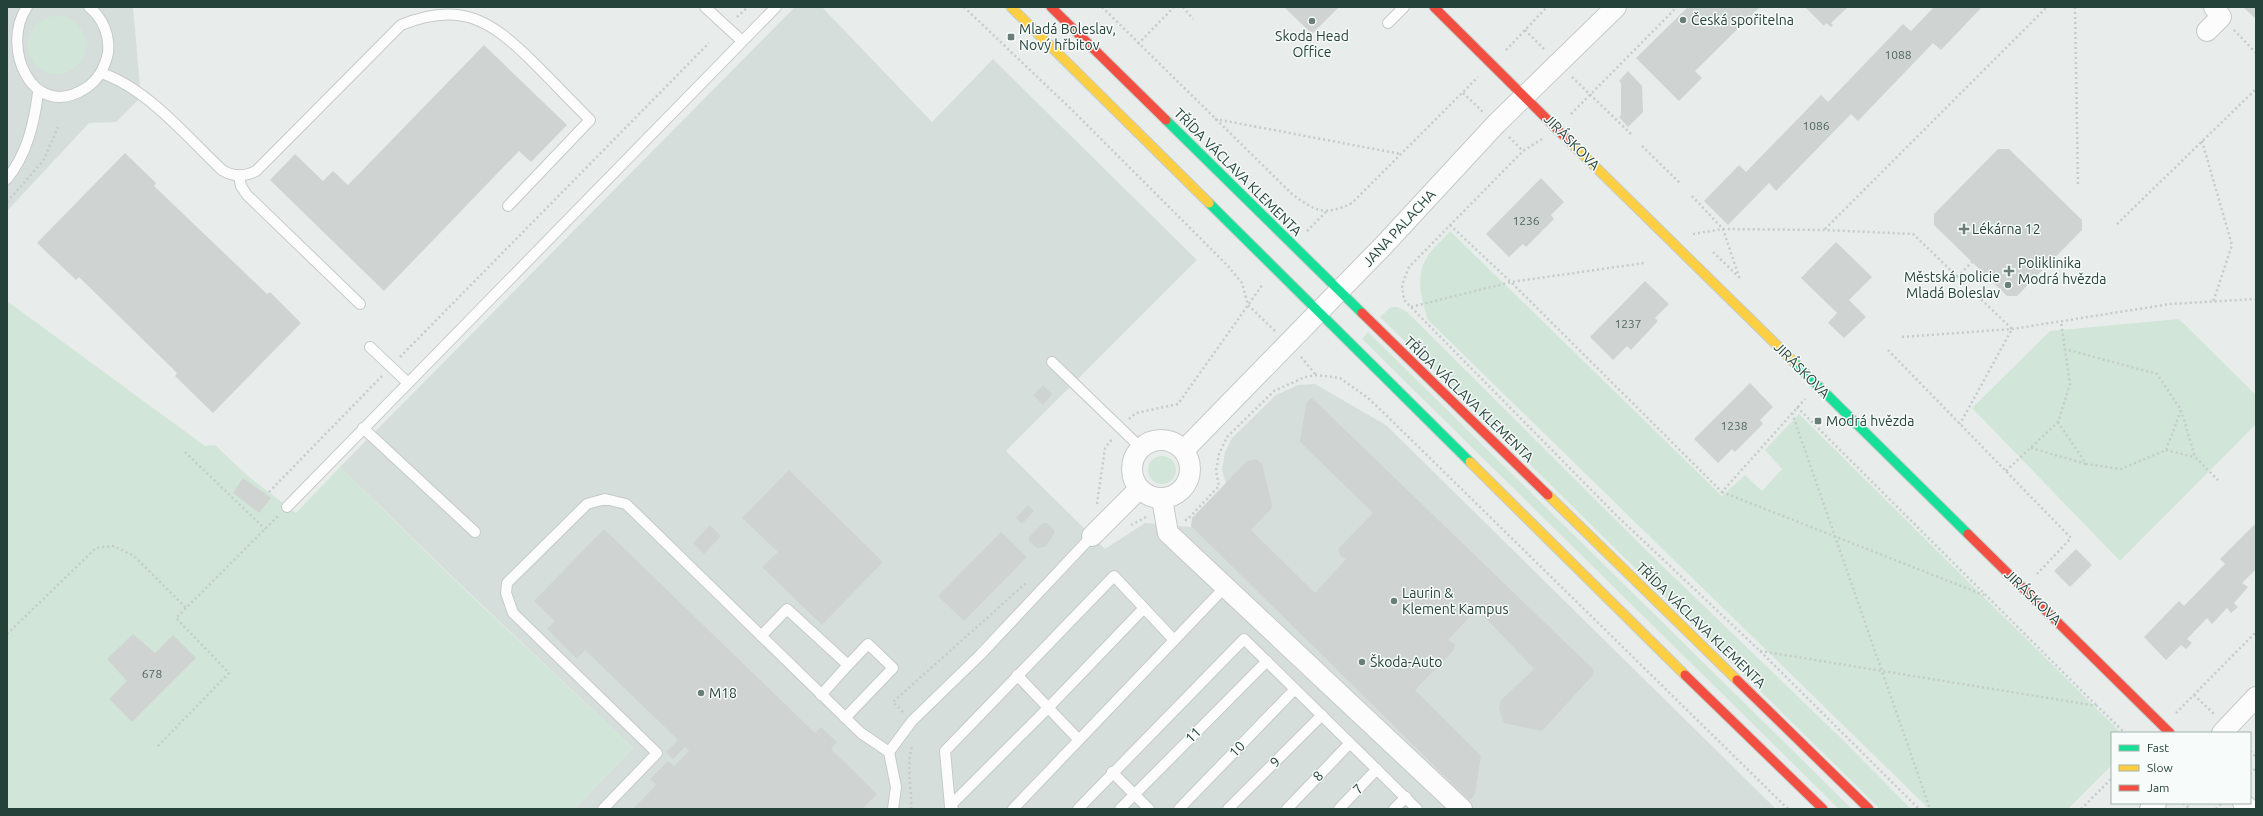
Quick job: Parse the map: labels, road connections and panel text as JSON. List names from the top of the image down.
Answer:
{
  "streets": {
    "street": ["JIRÁSKOVA", "TŘÍDA VÁCLAVA KLEMENTA", "JANA PALACHA"],
    "lane": [
      "11",
      "10",
      "9",
      "8",
      "7"
    ]
  },
  "crossings": [
    ["JIRÁSKOVA", "JANA PALACHA"],
    ["TŘÍDA VÁCLAVA KLEMENTA", "JANA PALACHA"]
  ],
  "places": {
    "other": [
      "Česká spořitelna",
      "Skoda Head Office",
      "Městská policie Mladá Boleslav",
      "Laurin & Klement Kampus",
      "Škoda-Auto",
      "M18"
    ],
    "transit": ["Mladá Boleslav, Nový hřbitov", "Modrá hvězda"],
    "health": ["Lékárna 12", "Poliklinika Modrá hvězda"]
  },
  "house_numbers": [
    "1088",
    "1086",
    "1236",
    "1237",
    "1238",
    "678"
  ],
  "legend": ["Fast", "Slow", "Jam"]
}
